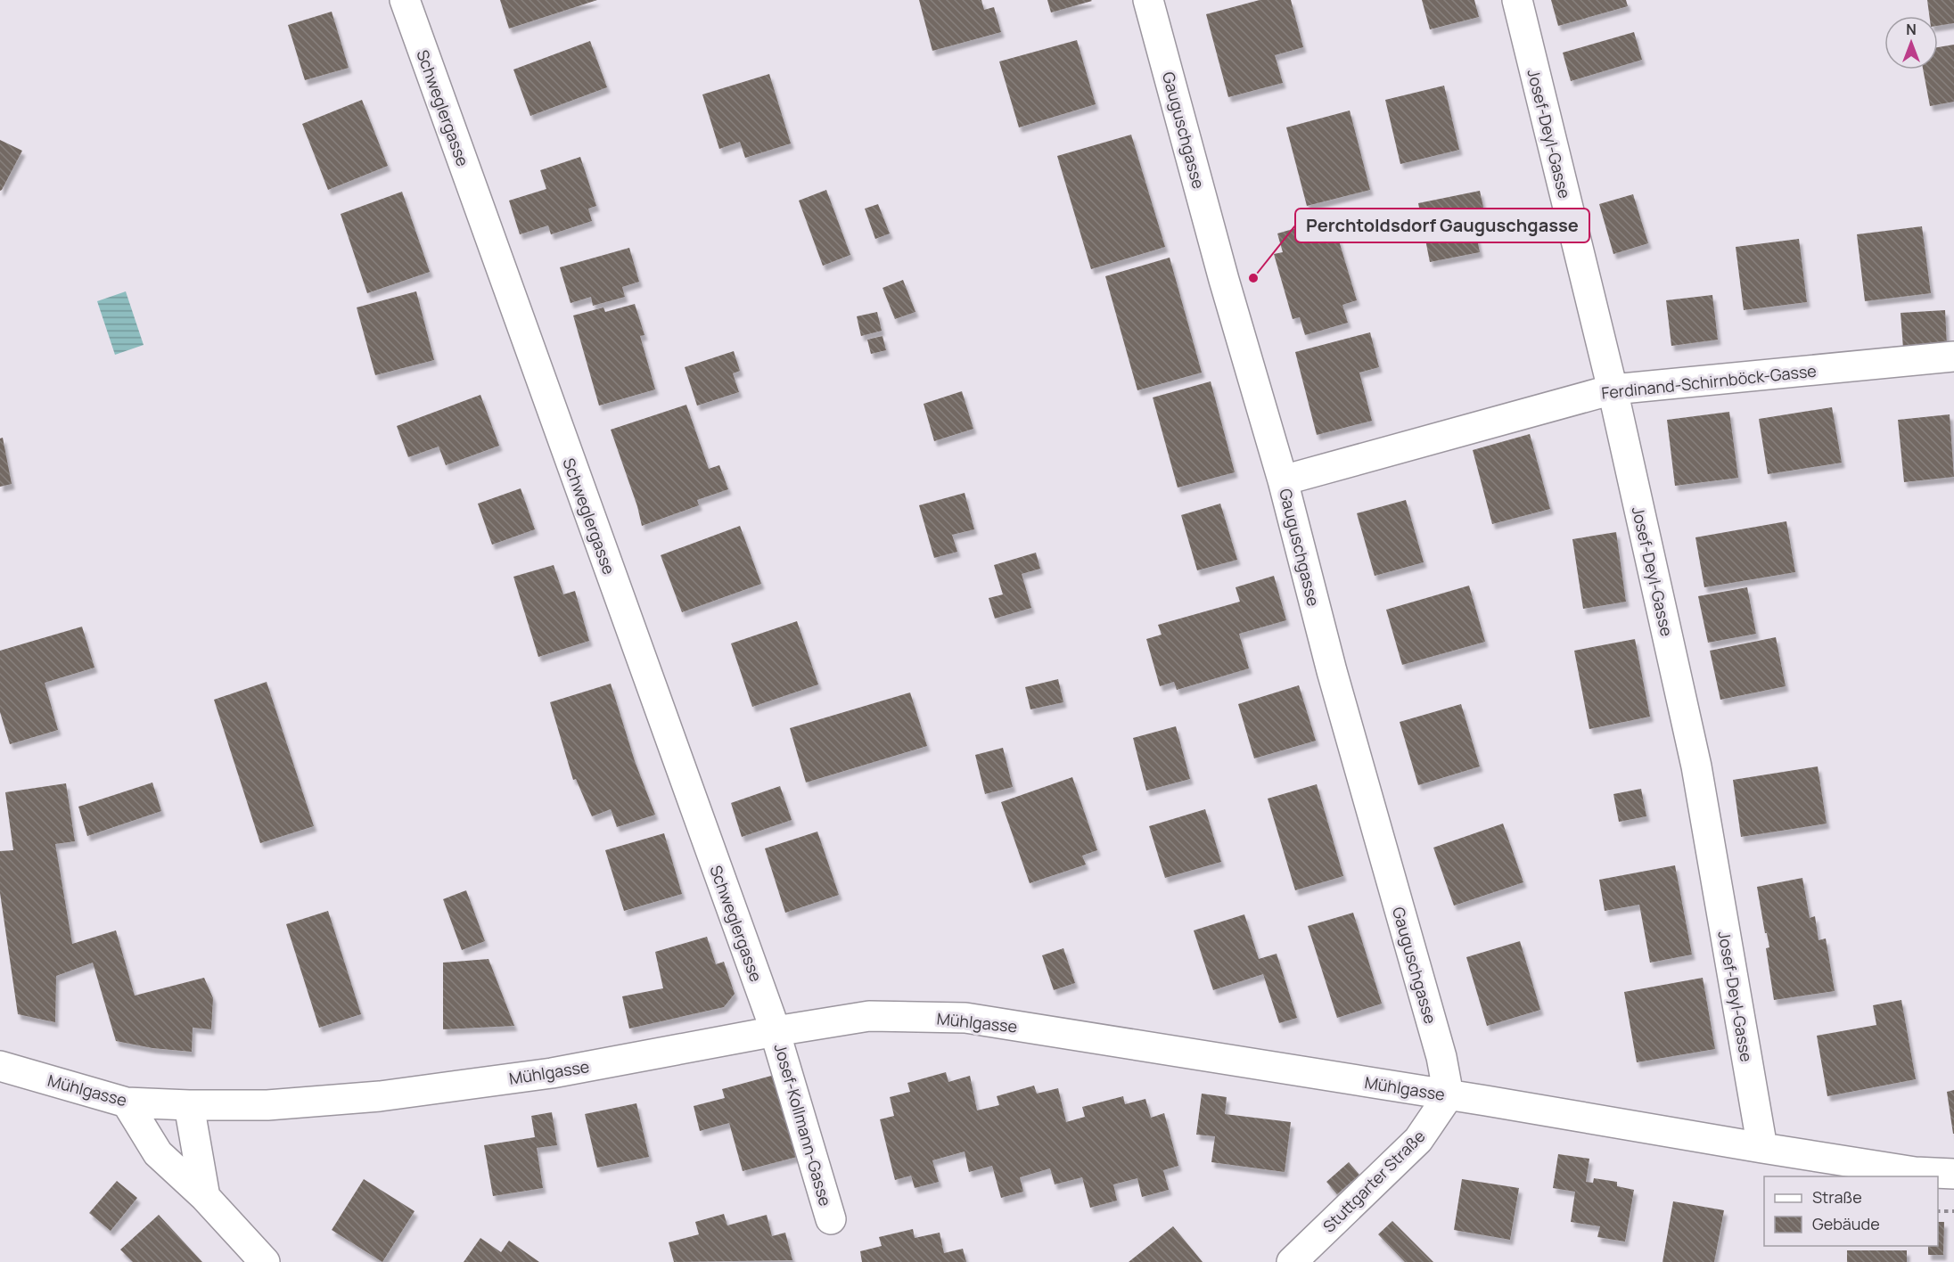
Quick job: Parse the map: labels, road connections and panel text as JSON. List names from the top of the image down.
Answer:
{
  "streets": {
    "street": [
      "Schweglergasse",
      "Gauguschgasse",
      "Josef-Deyl-Gasse",
      "Ferdinand-Schirnböck-Gasse",
      "Mühlgasse",
      "Josef-Kollmann-Gasse",
      "Stuttgarter Straße"
    ]
  },
  "crossings": [
    ["Schweglergasse", "Mühlgasse"],
    ["Schweglergasse", "Josef-Kollmann-Gasse"],
    ["Gauguschgasse", "Ferdinand-Schirnböck-Gasse"],
    ["Gauguschgasse", "Mühlgasse"],
    ["Gauguschgasse", "Stuttgarter Straße"],
    ["Josef-Deyl-Gasse", "Ferdinand-Schirnböck-Gasse"],
    ["Josef-Deyl-Gasse", "Mühlgasse"],
    ["Mühlgasse", "Josef-Kollmann-Gasse"],
    ["Mühlgasse", "Stuttgarter Straße"]
  ],
  "places": ["Perchtoldsdorf Gauguschgasse"],
  "legend": ["Straße", "Gebäude"],
  "north": "top"
}
